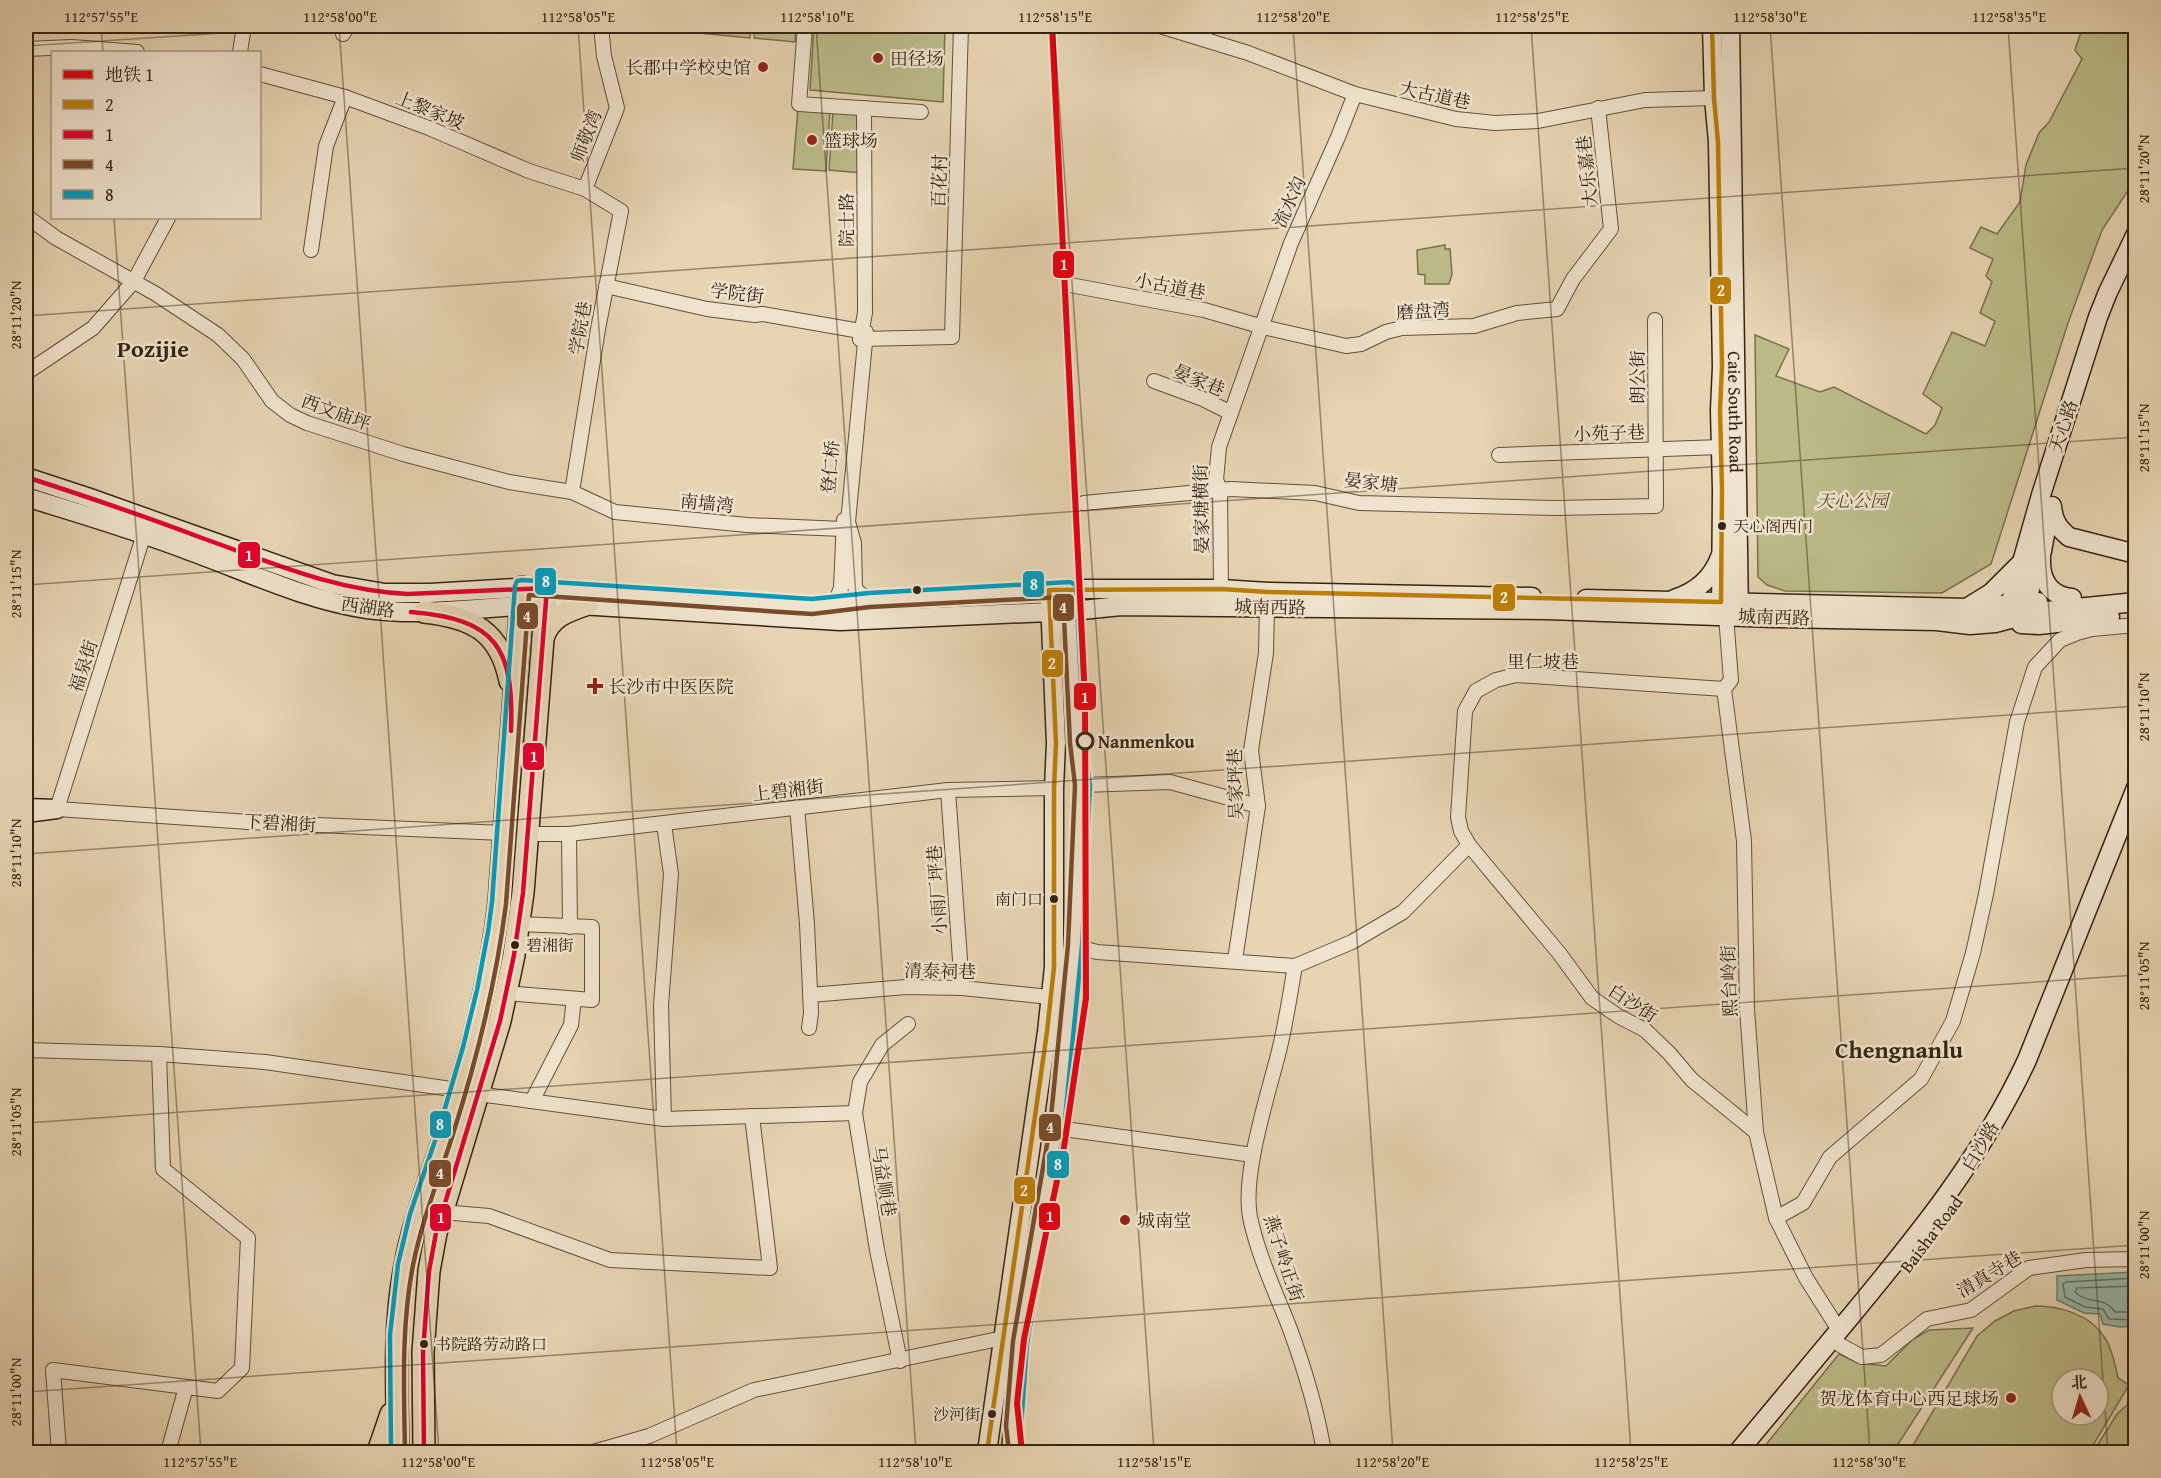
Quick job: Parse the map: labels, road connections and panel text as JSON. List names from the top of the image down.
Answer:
{
  "streets": {
    "main road": [
      "Caie South Road",
      "天心路",
      "西湖路",
      "城南西路",
      "下碧湘街",
      "白沙路",
      "Baisha Road"
    ],
    "street": [
      "大古道巷",
      "上黎家坡",
      "师敬湾",
      "大乐嘉巷",
      "百花村",
      "流水沟",
      "小古道巷",
      "学院街",
      "磨盘湾",
      "学院巷",
      "朗公街",
      "晏家巷",
      "西文庙坪",
      "小苑子巷",
      "登仁桥",
      "晏家塘",
      "南墙湾",
      "晏家塘横街",
      "里仁坡巷",
      "福泉街",
      "吴家坪巷",
      "上碧湘街",
      "小雨厂坪巷",
      "清泰祠巷",
      "熙台岭街",
      "白沙街",
      "马益顺巷",
      "燕子岭正街",
      "清真寺巷"
    ]
  },
  "crossings": [
    ["大古道巷", "大乐嘉巷"],
    ["大古道巷", "流水沟"],
    ["大古道巷", "Caie South Road"],
    ["上黎家坡", "师敬湾"],
    ["上黎家坡", "学院巷"],
    ["师敬湾", "学院巷"],
    ["大乐嘉巷", "磨盘湾"],
    ["百花村", "学院街"],
    ["流水沟", "小古道巷"],
    ["流水沟", "磨盘湾"],
    ["流水沟", "晏家塘横街"],
    ["小古道巷", "磨盘湾"],
    ["小古道巷", "晏家塘横街"],
    ["学院街", "学院巷"],
    ["学院街", "登仁桥"],
    ["磨盘湾", "晏家塘横街"],
    ["学院巷", "西文庙坪"],
    ["学院巷", "南墙湾"],
    ["朗公街", "小苑子巷"],
    ["朗公街", "晏家塘"],
    ["晏家巷", "晏家塘横街"],
    ["Caie South Road", "小苑子巷"],
    ["Caie South Road", "城南西路"],
    ["Caie South Road", "熙台岭街"],
    ["西文庙坪", "南墙湾"],
    ["天心路", "城南西路"],
    ["登仁桥", "南墙湾"],
    ["登仁桥", "西湖路"],
    ["晏家塘", "晏家塘横街"],
    ["晏家塘横街", "城南西路"],
    ["西湖路", "城南西路"],
    ["西湖路", "福泉街"],
    ["城南西路", "吴家坪巷"],
    ["城南西路", "熙台岭街"],
    ["里仁坡巷", "熙台岭街"],
    ["里仁坡巷", "白沙街"],
    ["福泉街", "下碧湘街"],
    ["上碧湘街", "小雨厂坪巷"],
    ["小雨厂坪巷", "清泰祠巷"],
    ["熙台岭街", "白沙街"],
    ["熙台岭街", "白沙路"],
    ["熙台岭街", "Baisha Road"],
    ["熙台岭街", "清真寺巷"],
    ["白沙路", "Baisha Road"],
    ["白沙路", "清真寺巷"],
    ["Baisha Road", "清真寺巷"]
  ],
  "districts": ["Pozijie", "Chengnanlu"],
  "parks": ["天心公园"],
  "places": {
    "other": [
      "田径场",
      "长郡中学校史馆",
      "篮球场",
      "天心阁西门",
      "Nanmenkou",
      "南门口",
      "碧湘街",
      "城南堂",
      "书院路劳动路口",
      "贺龙体育中心西足球场",
      "沙河街"
    ],
    "health": ["长沙市中医医院"]
  },
  "lines": [
    "metro line 1",
    "transit line 2",
    "transit line 1",
    "transit line 8",
    "transit line 4"
  ],
  "legend": [
    "地铁 1",
    "2",
    "1",
    "4",
    "8"
  ],
  "north": "top",
  "coordinates": [
    "112°57'55\"E",
    "112°58'00\"E",
    "112°58'05\"E",
    "112°58'10\"E",
    "112°58'15\"E",
    "112°58'20\"E",
    "112°58'25\"E",
    "112°58'30\"E",
    "112°58'35\"E",
    "28°11'20\"N",
    "28°11'15\"N",
    "28°11'10\"N",
    "28°11'05\"N",
    "28°11'00\"N"
  ]
}
